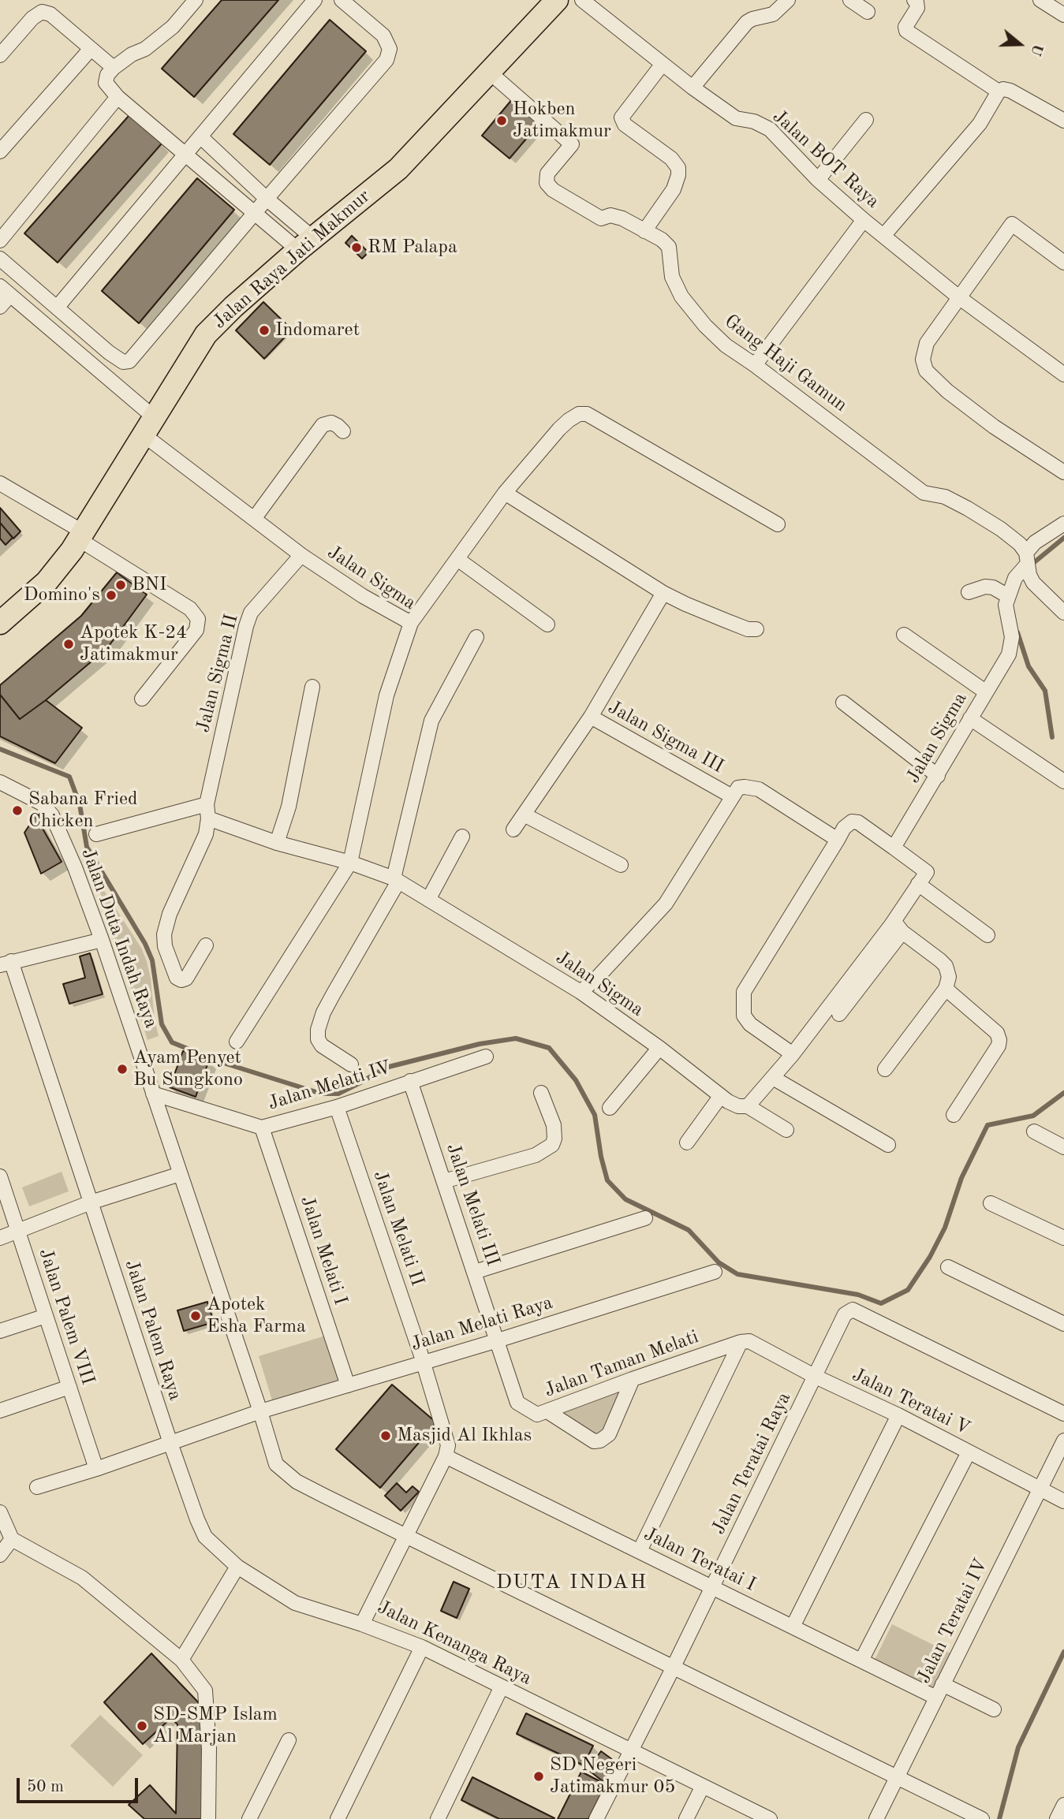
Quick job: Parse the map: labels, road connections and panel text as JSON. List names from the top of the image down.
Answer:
{
  "streets": {
    "main road": ["Jalan Raya Jati Makmur"],
    "street": [
      "Jalan BOT Raya",
      "Gang Haji Gamun",
      "Jalan Sigma",
      "Jalan Sigma II",
      "Jalan Sigma III",
      "Jalan Duta Indah Raya",
      "Jalan Melati IV",
      "Jalan Melati III",
      "Jalan Melati II",
      "Jalan Melati I",
      "Jalan Palem VIII",
      "Jalan Melati Raya",
      "Jalan Palem Raya",
      "Jalan Taman Melati",
      "Jalan Teratai V",
      "Jalan Teratai Raya",
      "Jalan Teratai I",
      "Jalan Teratai IV",
      "Jalan Kenanga Raya"
    ]
  },
  "crossings": [
    ["Jalan Raya Jati Makmur", "Gang Haji Gamun"],
    ["Jalan Raya Jati Makmur", "Jalan Sigma"],
    ["Jalan Sigma", "Jalan Sigma II"],
    ["Jalan Duta Indah Raya", "Jalan Melati IV"],
    ["Jalan Duta Indah Raya", "Jalan Melati Raya"],
    ["Jalan Duta Indah Raya", "Jalan Teratai Raya"],
    ["Jalan Duta Indah Raya", "Jalan Teratai IV"],
    ["Jalan Duta Indah Raya", "Jalan Kenanga Raya"],
    ["Jalan Melati IV", "Jalan Melati III"],
    ["Jalan Melati IV", "Jalan Melati II"],
    ["Jalan Melati IV", "Jalan Melati I"],
    ["Jalan Melati III", "Jalan Melati Raya"],
    ["Jalan Melati III", "Jalan Taman Melati"],
    ["Jalan Melati II", "Jalan Melati Raya"],
    ["Jalan Melati I", "Jalan Melati Raya"],
    ["Jalan Palem VIII", "Jalan Melati Raya"],
    ["Jalan Melati Raya", "Jalan Palem Raya"],
    ["Jalan Melati Raya", "Jalan Taman Melati"],
    ["Jalan Palem Raya", "Jalan Kenanga Raya"],
    ["Jalan Taman Melati", "Jalan Teratai V"],
    ["Jalan Teratai V", "Jalan Teratai Raya"],
    ["Jalan Teratai V", "Jalan Teratai IV"],
    ["Jalan Teratai Raya", "Jalan Teratai I"],
    ["Jalan Teratai Raya", "Jalan Kenanga Raya"],
    ["Jalan Teratai I", "Jalan Teratai IV"],
    ["Jalan Teratai I", "Jalan Kenanga Raya"]
  ],
  "districts": ["DUTA INDAH"],
  "places": [
    "Hokben Jatimakmur",
    "RM Palapa",
    "Indomaret",
    "BNI",
    "Domino's",
    "Apotek K-24 Jatimakmur",
    "Sabana Fried Chicken",
    "Ayam Penyet Bu Sungkono",
    "Apotek Esha Farma",
    "Masjid Al Ikhlas",
    "SD-SMP Islam Al Marjan",
    "SD Negeri Jatimakmur 05"
  ],
  "scale_bar": "50 m",
  "north": "right"
}
